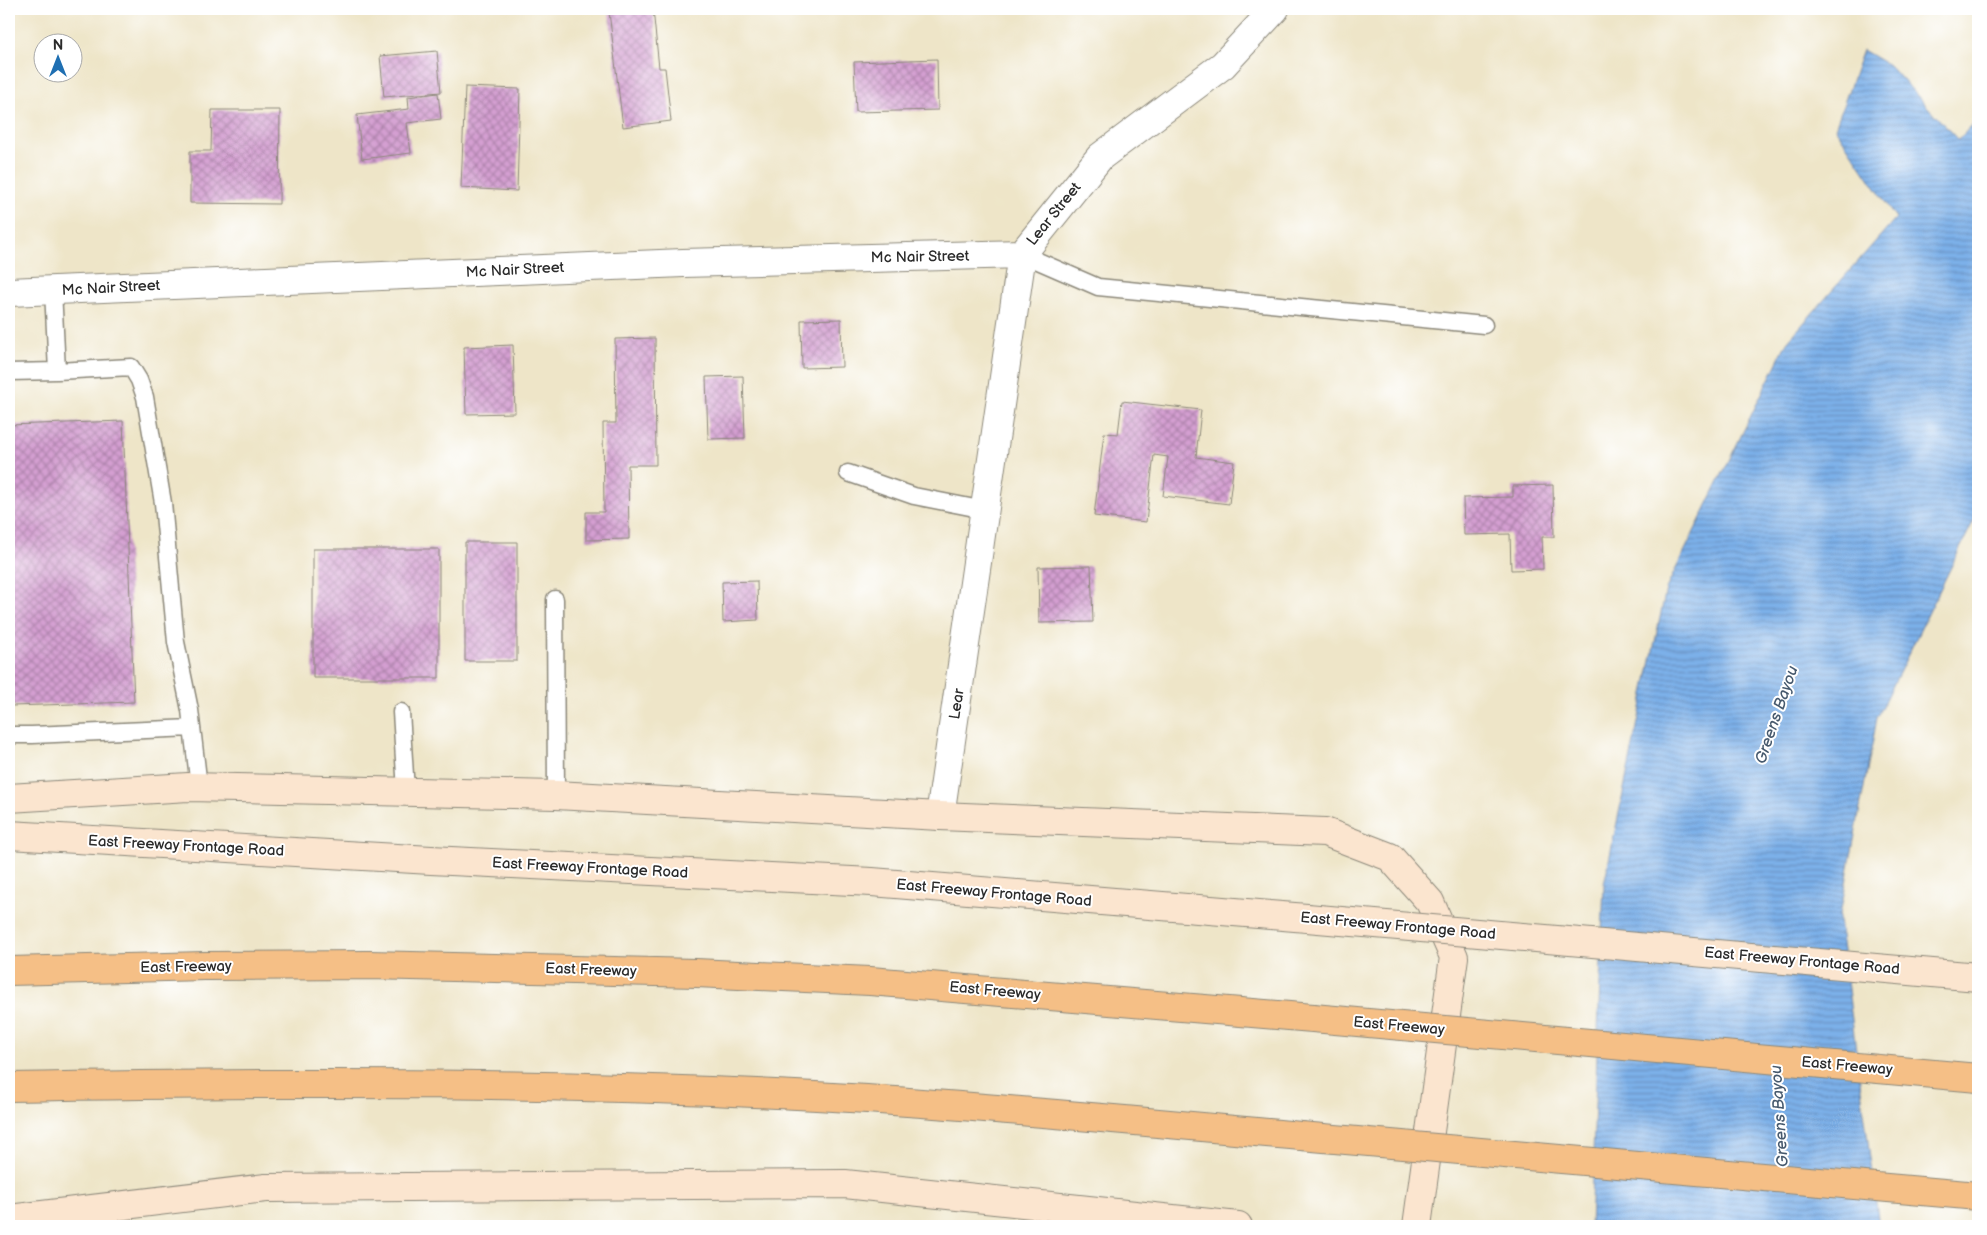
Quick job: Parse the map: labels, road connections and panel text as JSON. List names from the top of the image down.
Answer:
{
  "streets": {
    "highway": ["East Freeway"],
    "main road": ["East Freeway Frontage Road"],
    "street": ["Lear Street", "Mc Nair Street", "Lear"]
  },
  "crossings": [
    ["Lear Street", "Mc Nair Street"],
    ["Lear Street", "Lear"]
  ],
  "water": ["Greens Bayou"],
  "north": "top"
}
